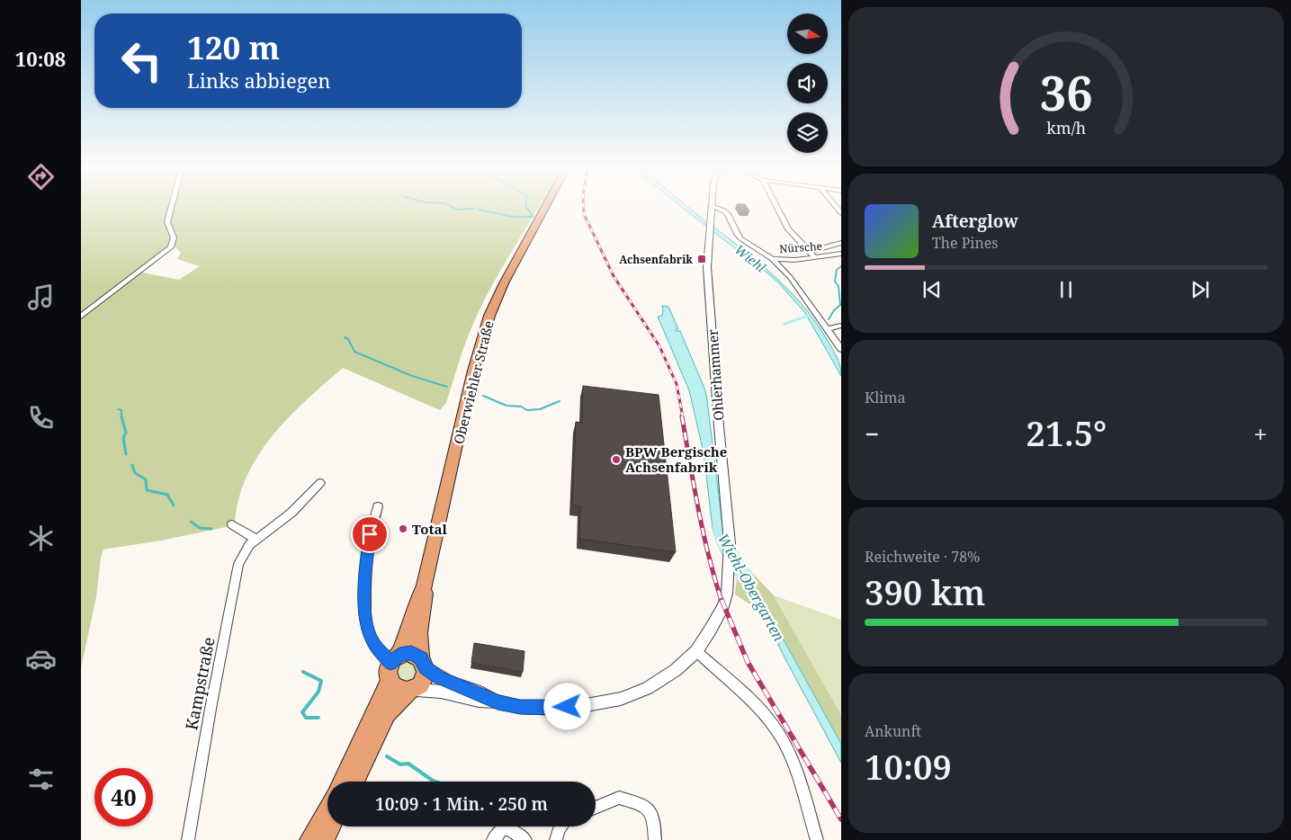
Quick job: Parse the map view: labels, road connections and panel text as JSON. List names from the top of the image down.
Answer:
{
  "streets": {
    "main road": ["Oberwiehler Straße"],
    "street": ["Nürsche", "Ohlerhammer", "Kampstraße"]
  },
  "water": ["Wiehl", "Wiehl-Obergarten"],
  "places": {
    "transit": ["Achsenfabrik"],
    "other": ["BPW Bergische Achsenfabrik", "Total"]
  },
  "north": "right",
  "page": {
    "tabs": "10:08",
    "turn": ["120 m", "Links abbiegen"],
    "song": ["Afterglow", "The Pines"],
    "tile": [
      "Klima",
      ["Reichweite · 78%", "390 km"],
      ["Ankunft", "10:09"]
    ],
    "heat": ["−", "21.5°", "+"],
    "limit": "40",
    "trip": "10:09 · 1 Min. · 250 m",
    "gauge": ["36", "km/h"]
  }
}
